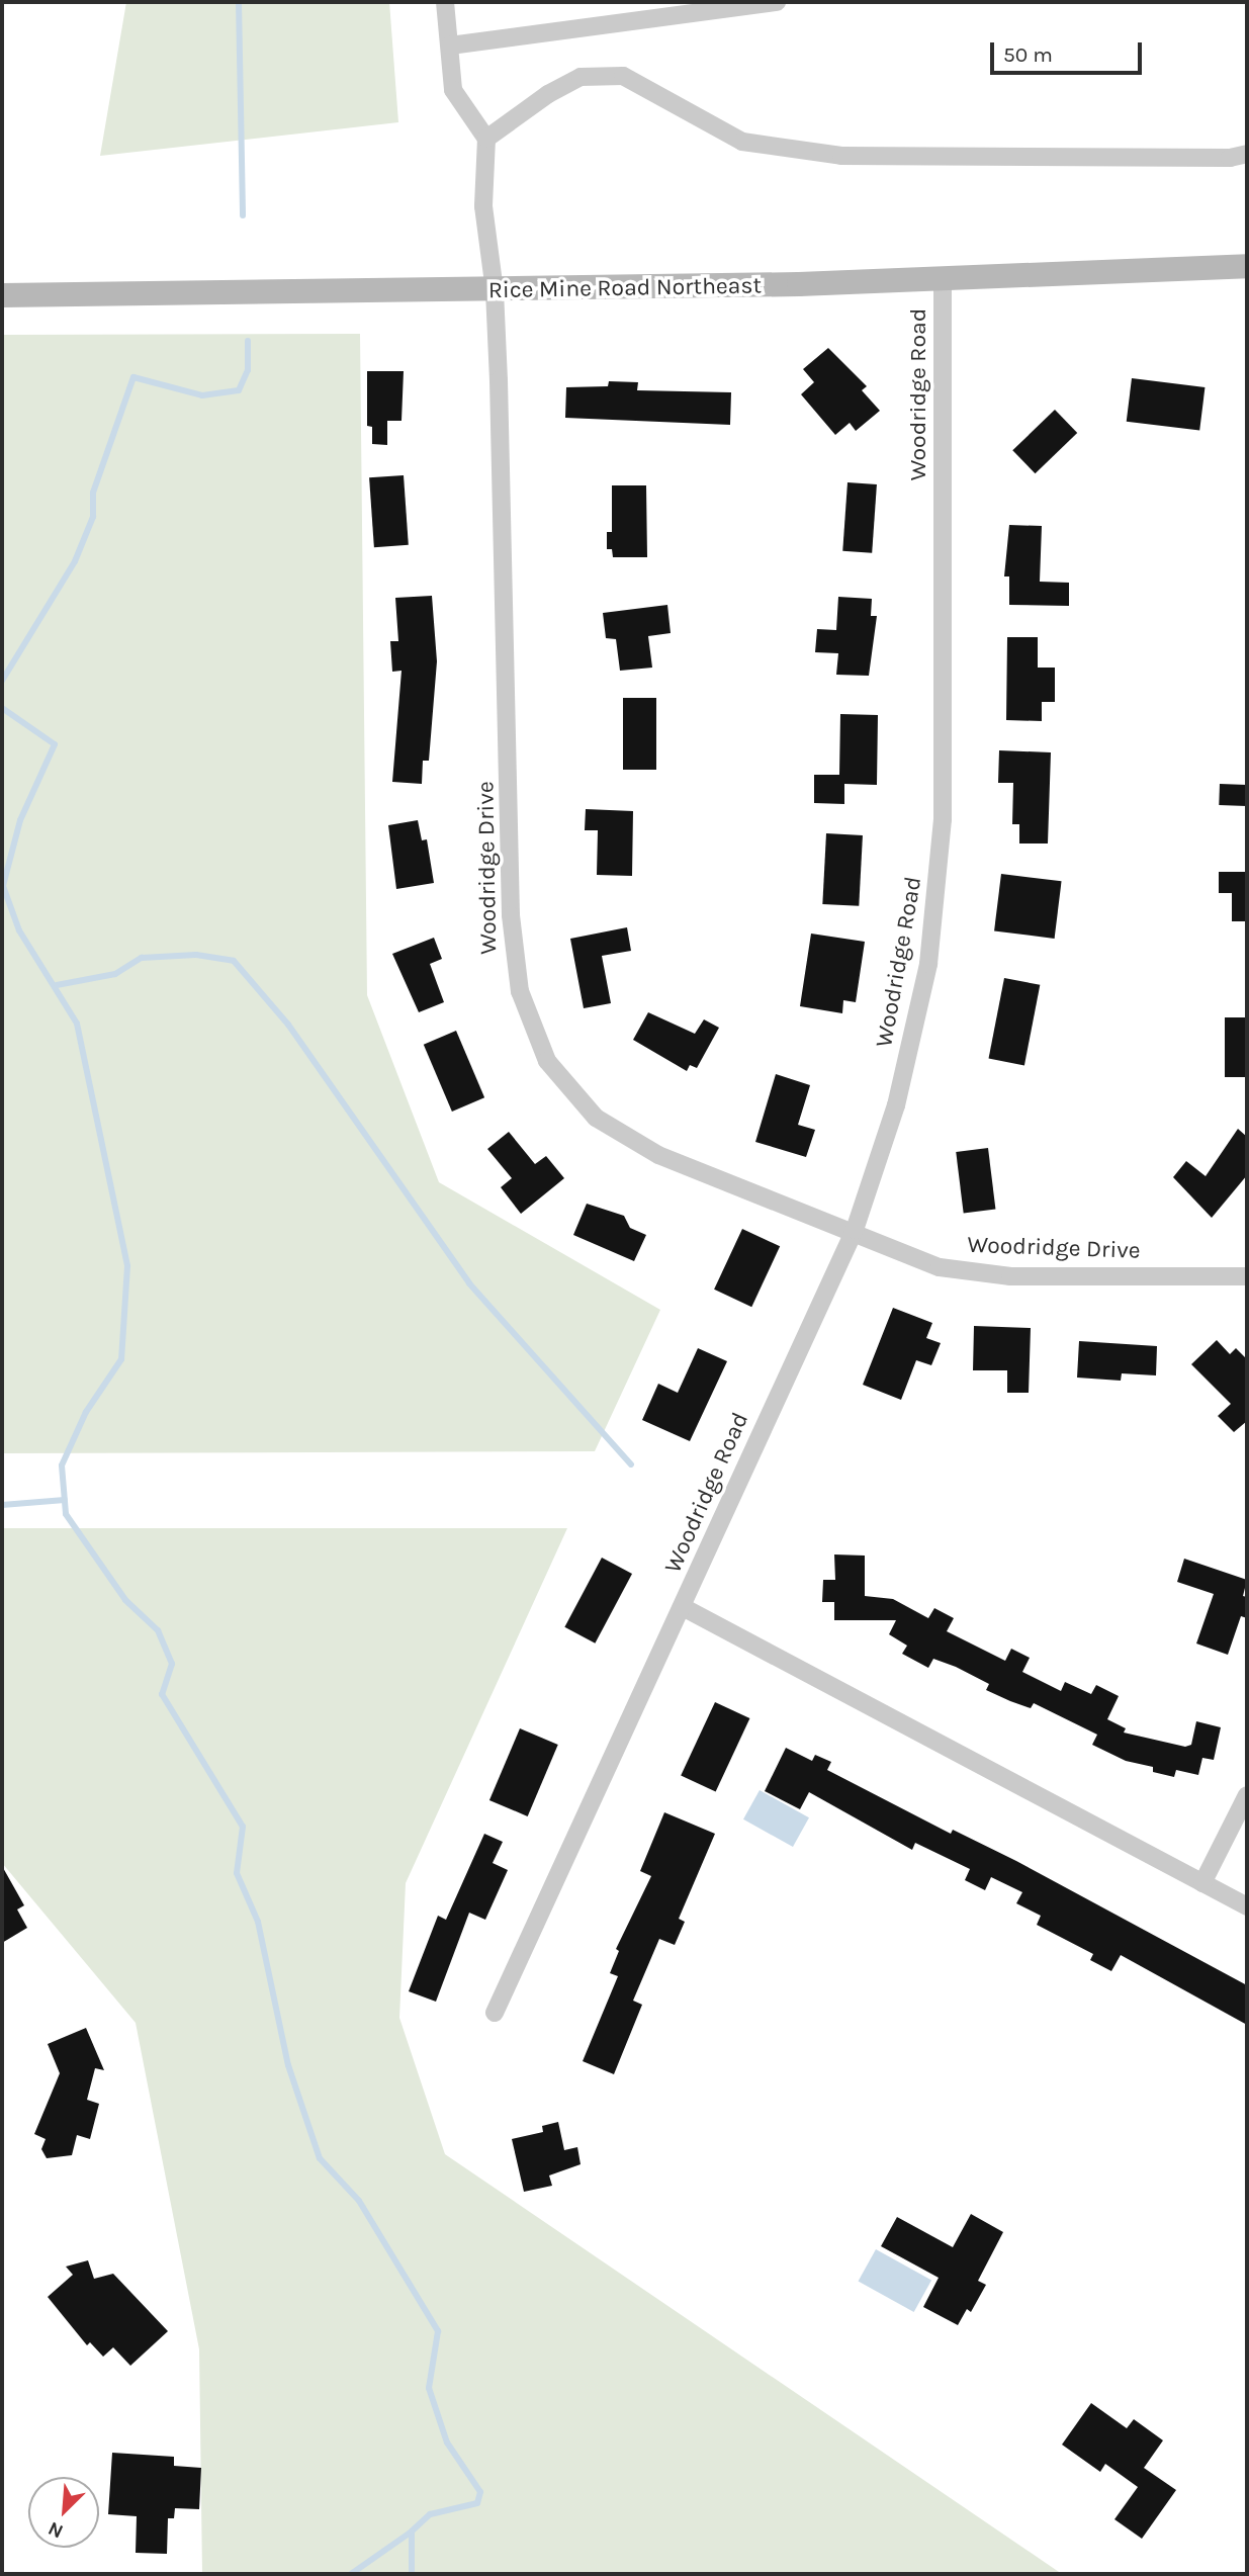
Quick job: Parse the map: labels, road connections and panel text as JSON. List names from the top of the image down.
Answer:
{
  "streets": {
    "main road": ["Rice Mine Road Northeast"],
    "street": ["Woodridge Road", "Woodridge Drive"]
  },
  "crossings": [
    ["Rice Mine Road Northeast", "Woodridge Road"],
    ["Rice Mine Road Northeast", "Woodridge Drive"],
    ["Woodridge Road", "Woodridge Drive"]
  ],
  "scale_bar": "50 m",
  "north": "bottom left"
}
